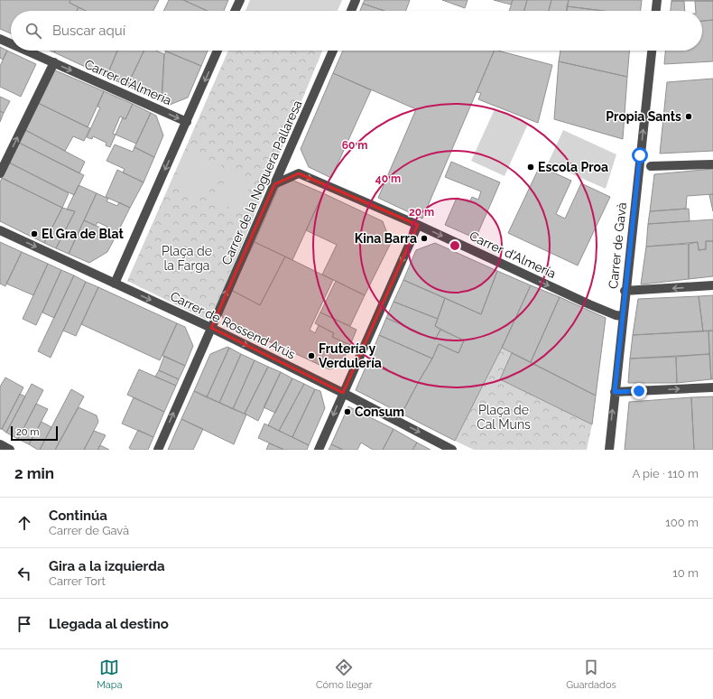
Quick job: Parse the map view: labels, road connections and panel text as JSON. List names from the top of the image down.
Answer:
{
  "streets": {
    "street": [
      "Carrer d'Almería",
      "Carrer de la Noguera Pallaresa",
      "Carrer de Gavà",
      "Carrer de Rossend Arús"
    ]
  },
  "crossings": [
    ["Carrer d'Almería", "Carrer de la Noguera Pallaresa"],
    ["Carrer d'Almería", "Carrer de Gavà"],
    ["Carrer de la Noguera Pallaresa", "Carrer de Rossend Arús"]
  ],
  "one_way": [
    "Carrer d'Almería",
    "Carrer de la Noguera Pallaresa",
    "Carrer de Gavà",
    "Carrer de Rossend Arús"
  ],
  "parks": ["Plaça de la Farga", "Plaça de Cal Muns"],
  "places": [
    "Propia Sants",
    "Escola Proa",
    "El Gra de Blat",
    "Kina Barra",
    "Frutería y Verdulería",
    "Consum"
  ],
  "scale_bar": "20 m",
  "page": {
    "search": "Buscar aquí",
    "scale": "20 m",
    "heading": ["2 min", "A pie · 110 m"],
    "list": [
      ["Continúa", "Carrer de Gavà", "100 m"],
      ["Gira a la izquierda", "Carrer Tort", "10 m"],
      "Llegada al destino"
    ],
    "nav": ["Mapa", "Cómo llegar", "Guardados"]
  },
  "rings": ["60 m", "40 m", "20 m"]
}
